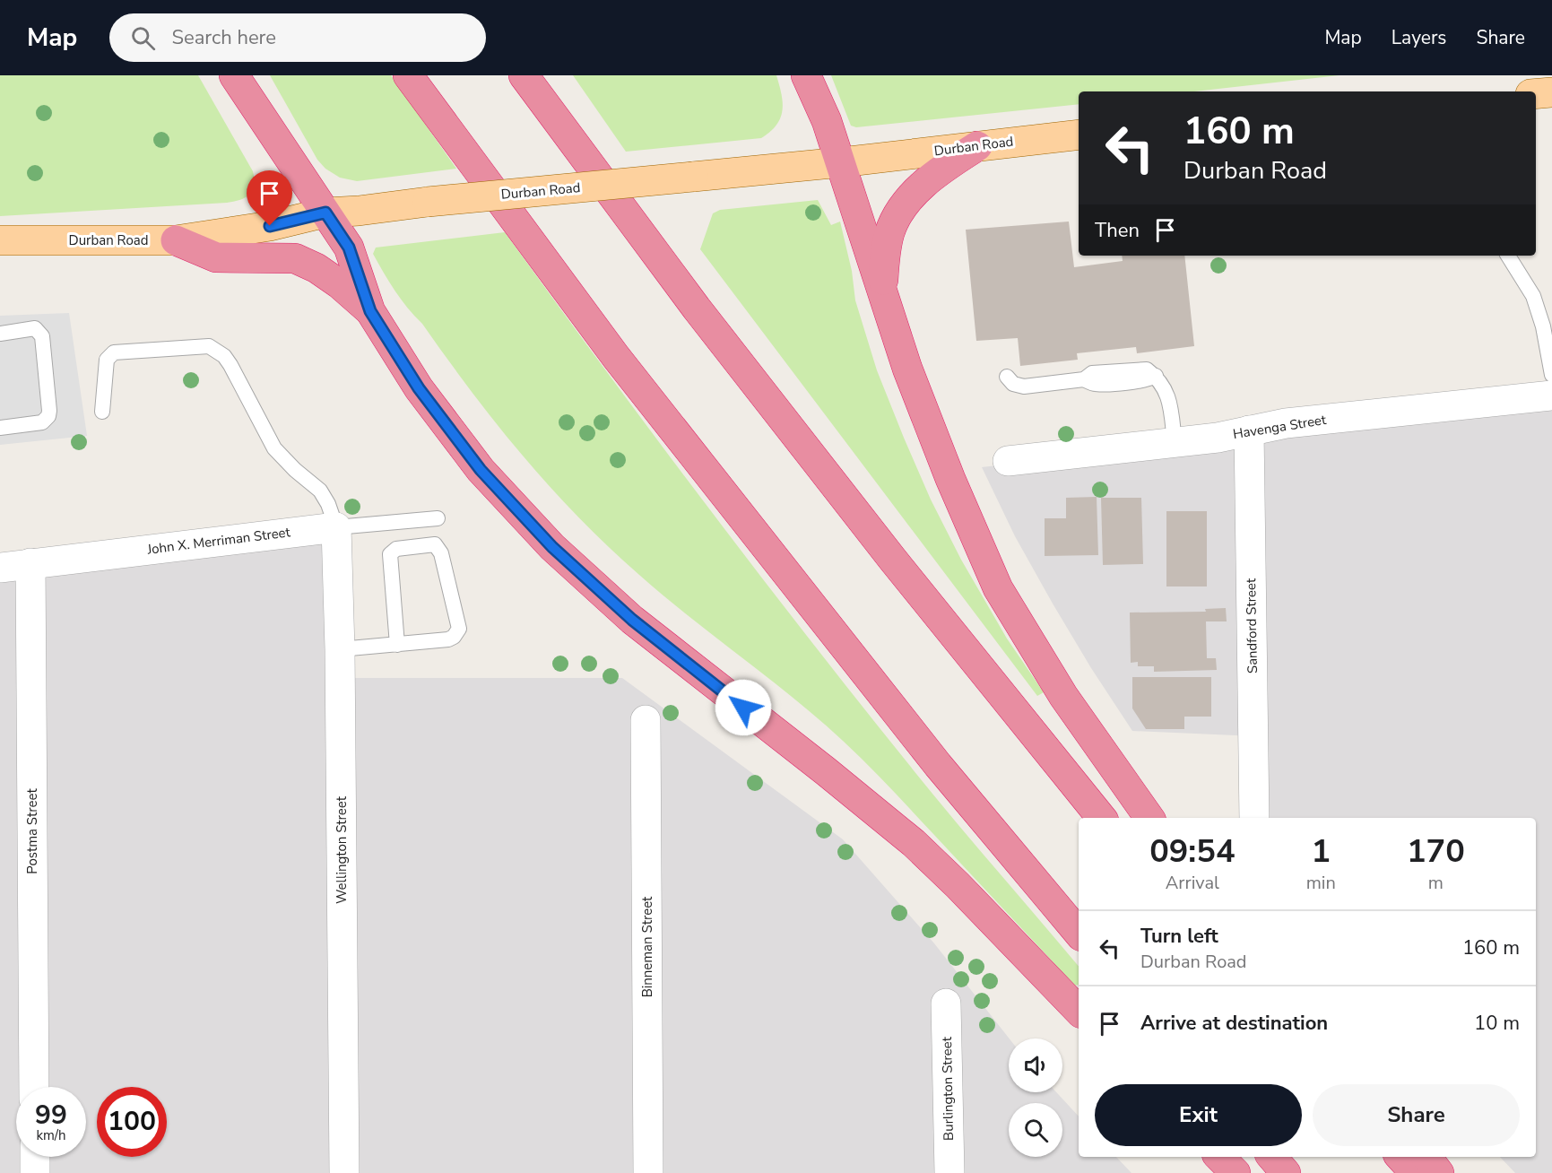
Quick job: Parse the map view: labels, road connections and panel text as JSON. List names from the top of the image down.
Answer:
{
  "streets": {
    "main road": ["Durban Road"],
    "street": [
      "Havenga Street",
      "John X. Merriman Street",
      "Sandford Street",
      "Postma Street",
      "Wellington Street",
      "Binneman Street",
      "Burlington Street"
    ]
  },
  "crossings": [
    ["Havenga Street", "Sandford Street"],
    ["John X. Merriman Street", "Postma Street"],
    ["John X. Merriman Street", "Wellington Street"]
  ],
  "page": {
    "header": "Map",
    "search": "Search here",
    "nav": ["Map", "Layers", "Share"],
    "turn": ["160 m", "Durban Road"],
    "then": "Then",
    "eta": [
      "09:54",
      "Arrival",
      "1",
      "min",
      "170",
      "m"
    ],
    "list": [
      {
        "name": "Turn left",
        "note": "Durban Road",
        "value": "160 m"
      },
      {
        "name": "Arrive at destination",
        "value": "10 m"
      }
    ],
    "buttons": ["Exit", "Share"],
    "speed": "99 km/h",
    "limit": "100"
  }
}
